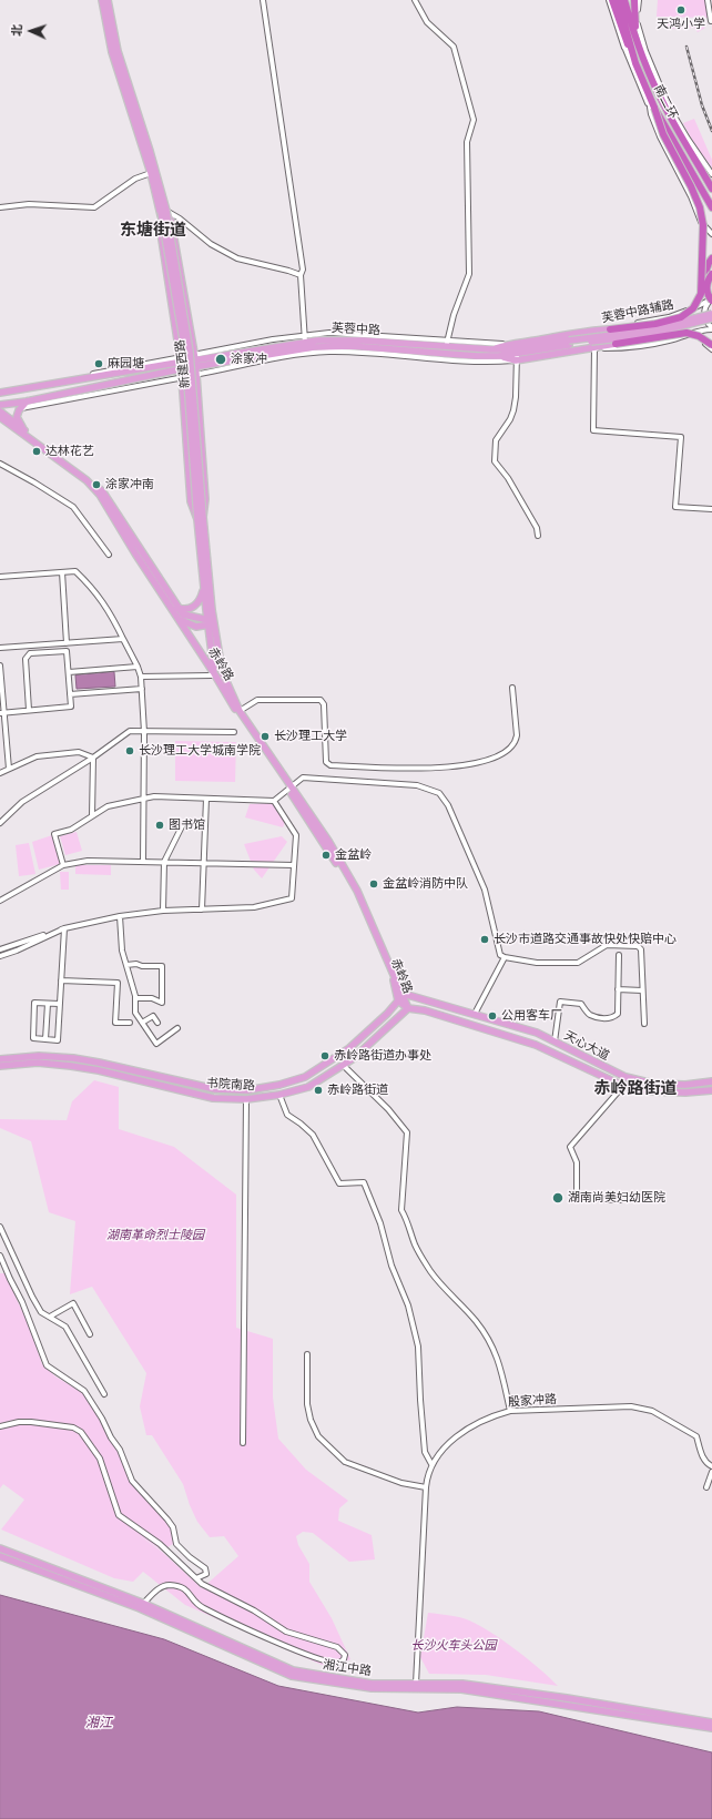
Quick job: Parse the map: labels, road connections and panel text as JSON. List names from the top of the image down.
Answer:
{
  "streets": {
    "highway": ["南二环"],
    "main road": [
      "芙蓉中路",
      "新建西路",
      "赤岭路",
      "天心大道",
      "书院南路",
      "湘江中路"
    ],
    "street": ["芙蓉中路辅路", "殷家冲路"]
  },
  "crossings": [
    ["芙蓉中路", "新建西路"],
    ["新建西路", "赤岭路"],
    ["赤岭路", "天心大道"],
    ["赤岭路", "书院南路"],
    ["天心大道", "书院南路"],
    ["殷家冲路", "湘江中路"]
  ],
  "districts": ["东塘街道", "赤岭路街道"],
  "water": ["湘江"],
  "parks": ["湖南革命烈士陵园", "长沙火车头公园"],
  "places": [
    "天鸿小学",
    "涂家冲",
    "麻园塘",
    "达林花艺",
    "涂家冲南",
    "长沙理工大学",
    "长沙理工大学城南学院",
    "图书馆",
    "金盆岭",
    "金盆岭消防中队",
    "长沙市道路交通事故快处快赔中心",
    "公用客车厂",
    "赤岭路街道办事处",
    "赤岭路街道",
    "湖南尚美妇幼医院"
  ],
  "north": "left"
}
